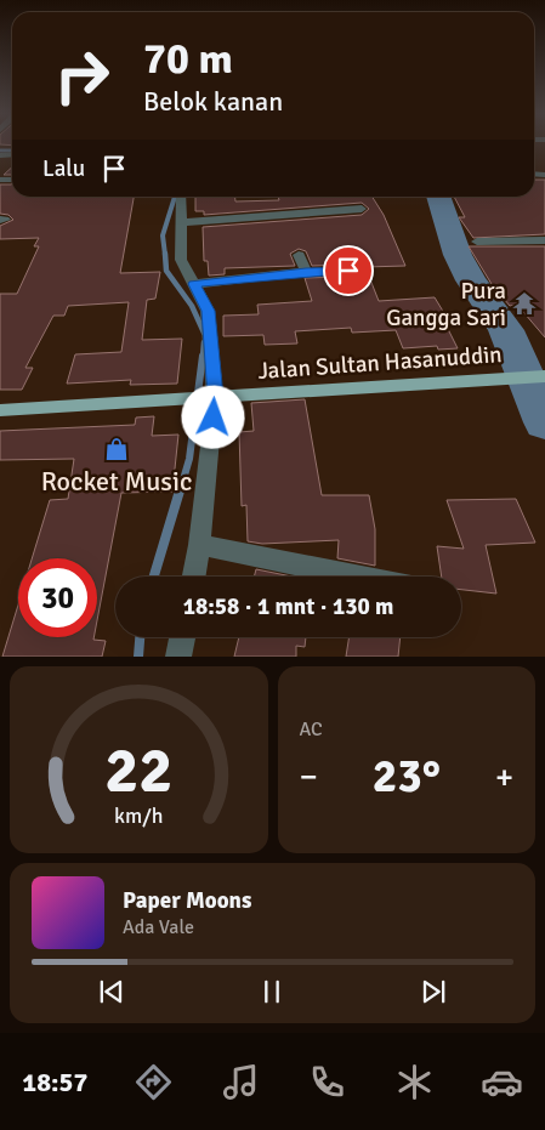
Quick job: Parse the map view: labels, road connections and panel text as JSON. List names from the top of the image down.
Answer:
{
  "streets": {
    "main road": ["Jalan Sultan Hasanuddin"]
  },
  "places": {
    "temple": ["Pura Gangga Sari"],
    "shop": ["Rocket Music"]
  },
  "page": {
    "turn": ["70 m", "Belok kanan"],
    "then": "Lalu",
    "limit": "30",
    "trip": "18:58 · 1 mnt · 130 m",
    "tile": "AC",
    "heat": ["−", "23°", "+"],
    "song": ["Paper Moons", "Ada Vale"],
    "tabs": "18:57",
    "gauge": ["22", "km/h"]
  }
}
